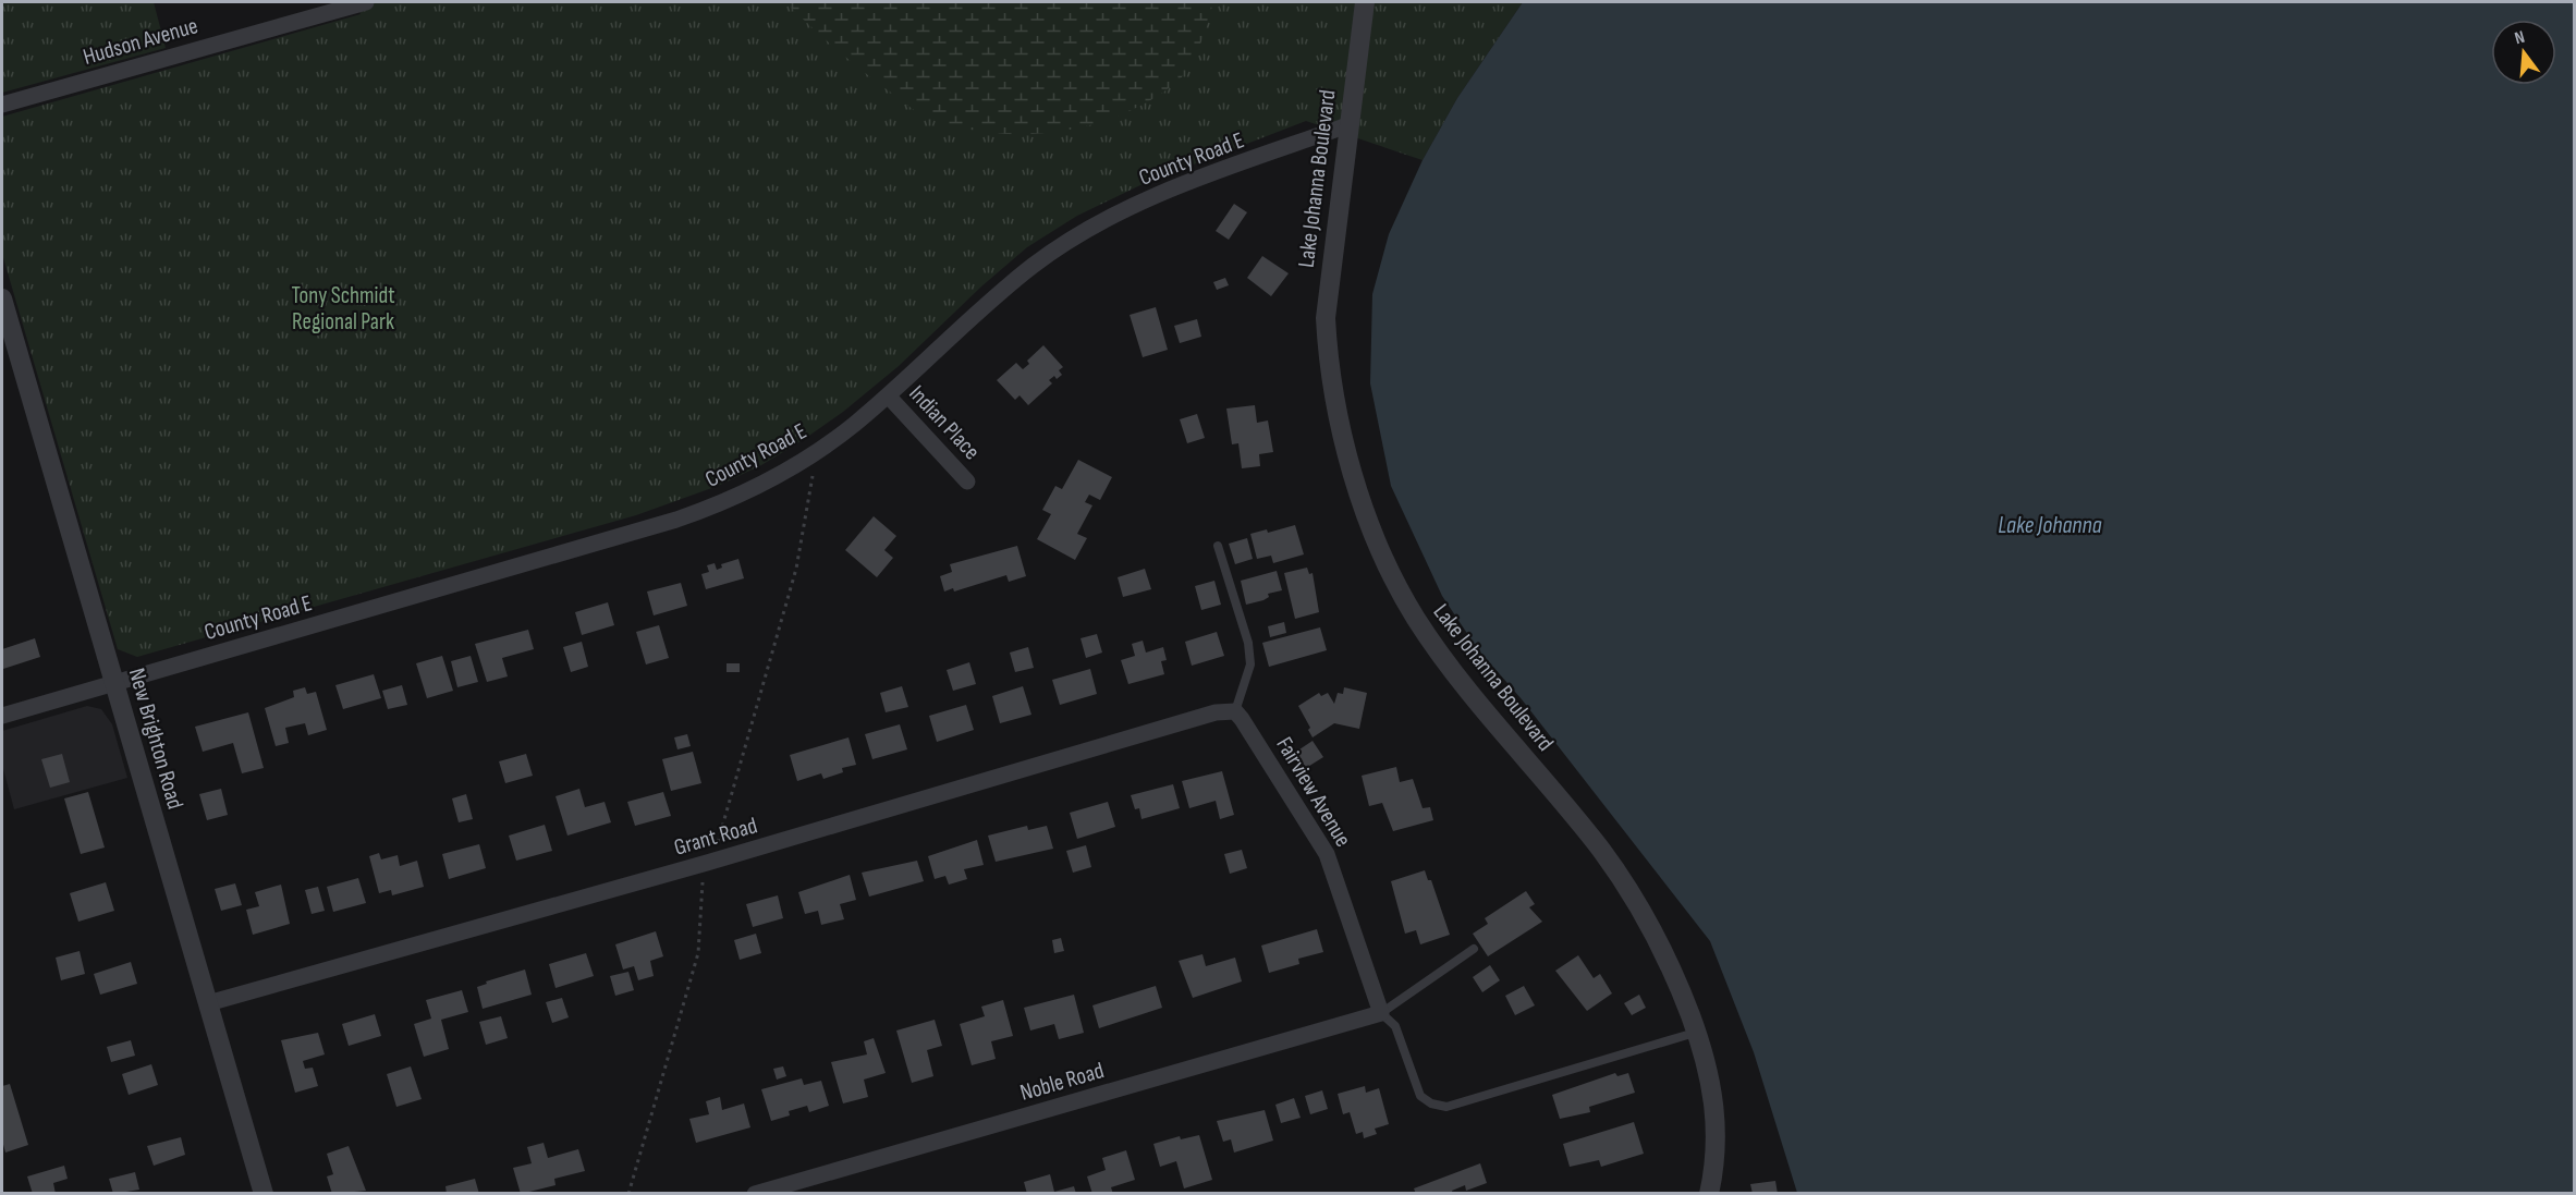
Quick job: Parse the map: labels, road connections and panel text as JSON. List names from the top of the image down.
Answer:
{
  "streets": {
    "street": [
      "Hudson Avenue",
      "County Road E",
      "Lake Johanna Boulevard",
      "Indian Place",
      "New Brighton Road",
      "Fairview Avenue",
      "Grant Road",
      "Noble Road"
    ]
  },
  "crossings": [
    ["County Road E", "Lake Johanna Boulevard"],
    ["County Road E", "Indian Place"],
    ["County Road E", "New Brighton Road"],
    ["New Brighton Road", "Grant Road"],
    ["Fairview Avenue", "Grant Road"],
    ["Fairview Avenue", "Noble Road"]
  ],
  "water": ["Lake Johanna"],
  "parks": ["Tony Schmidt Regional Park"],
  "north": "top"
}
